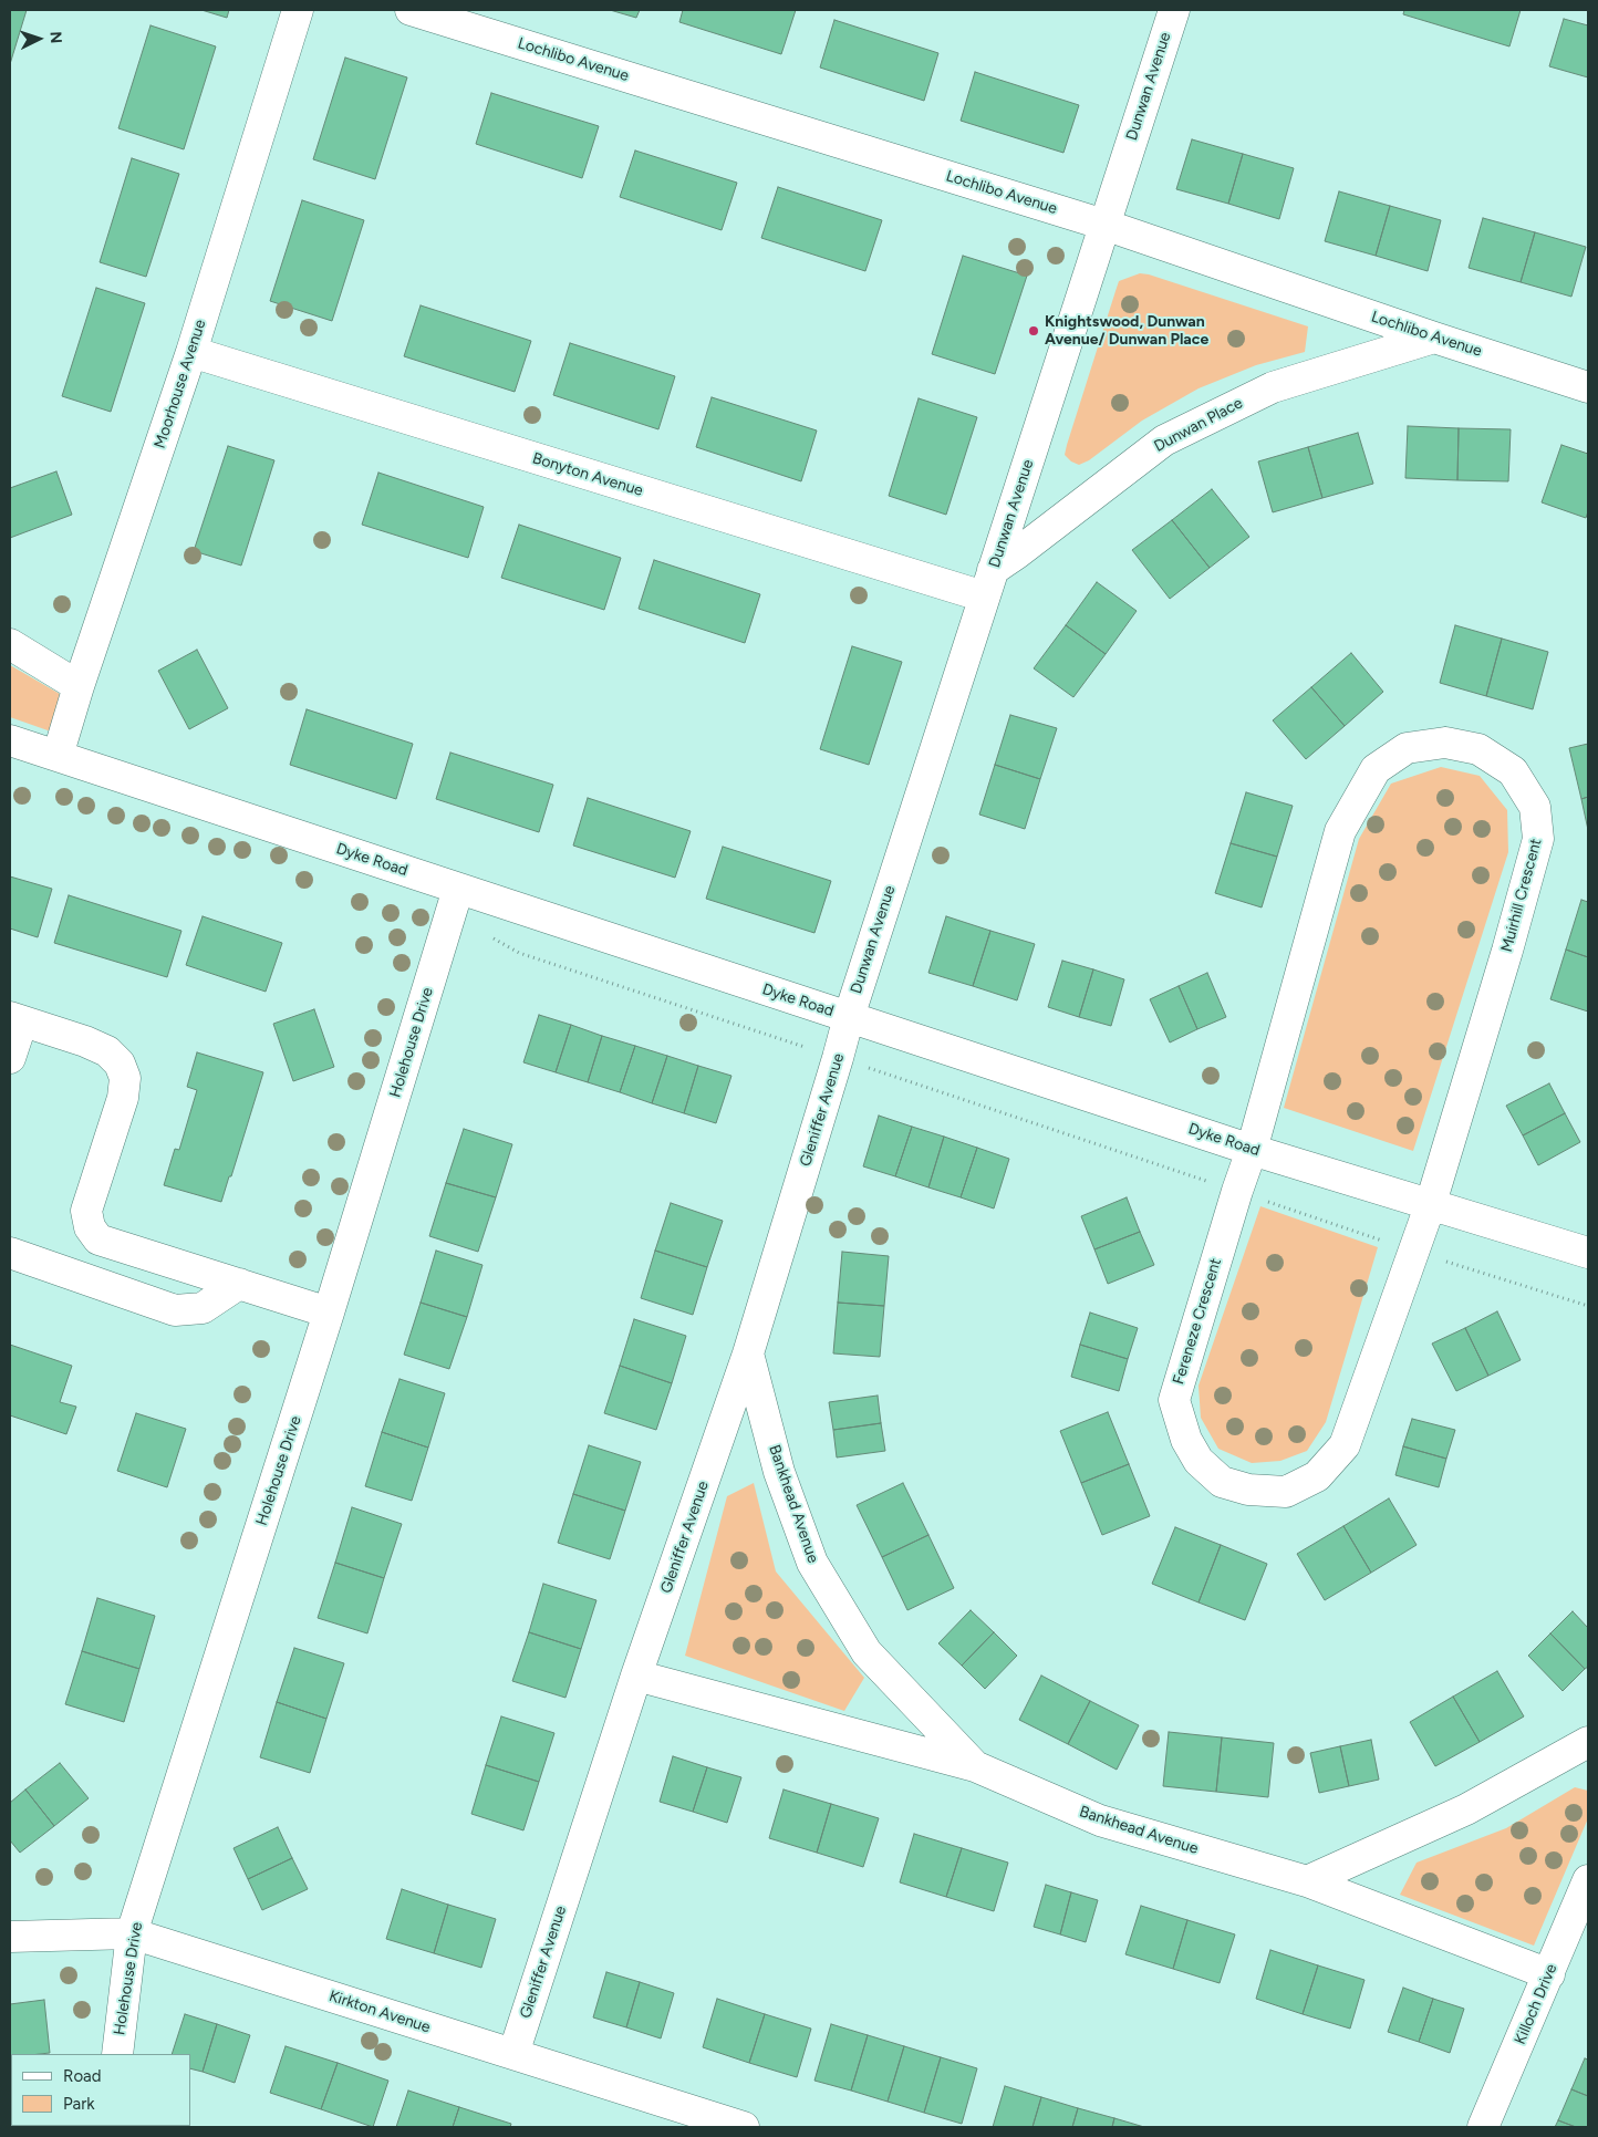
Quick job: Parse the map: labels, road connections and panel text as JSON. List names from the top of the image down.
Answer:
{
  "streets": {
    "street": [
      "Lochlibo Avenue",
      "Dunwan Avenue",
      "Moorhouse Avenue",
      "Dunwan Place",
      "Bonyton Avenue",
      "Dyke Road",
      "Muirhill Crescent",
      "Holehouse Drive",
      "Gleniffer Avenue",
      "Fereneze Crescent",
      "Bankhead Avenue",
      "Killoch Drive",
      "Kirkton Avenue"
    ]
  },
  "crossings": [
    ["Lochlibo Avenue", "Dunwan Avenue"],
    ["Lochlibo Avenue", "Dunwan Place"],
    ["Dunwan Avenue", "Dunwan Place"],
    ["Dunwan Avenue", "Bonyton Avenue"],
    ["Dunwan Avenue", "Dyke Road"],
    ["Dunwan Avenue", "Gleniffer Avenue"],
    ["Moorhouse Avenue", "Bonyton Avenue"],
    ["Moorhouse Avenue", "Dyke Road"],
    ["Dunwan Place", "Bonyton Avenue"],
    ["Dyke Road", "Muirhill Crescent"],
    ["Dyke Road", "Holehouse Drive"],
    ["Dyke Road", "Gleniffer Avenue"],
    ["Dyke Road", "Fereneze Crescent"],
    ["Muirhill Crescent", "Fereneze Crescent"],
    ["Holehouse Drive", "Kirkton Avenue"],
    ["Gleniffer Avenue", "Bankhead Avenue"],
    ["Gleniffer Avenue", "Kirkton Avenue"],
    ["Bankhead Avenue", "Killoch Drive"]
  ],
  "places": ["Knightswood, Dunwan Avenue/ Dunwan Place"],
  "legend": ["Road", "Park"],
  "north": "right"
}
